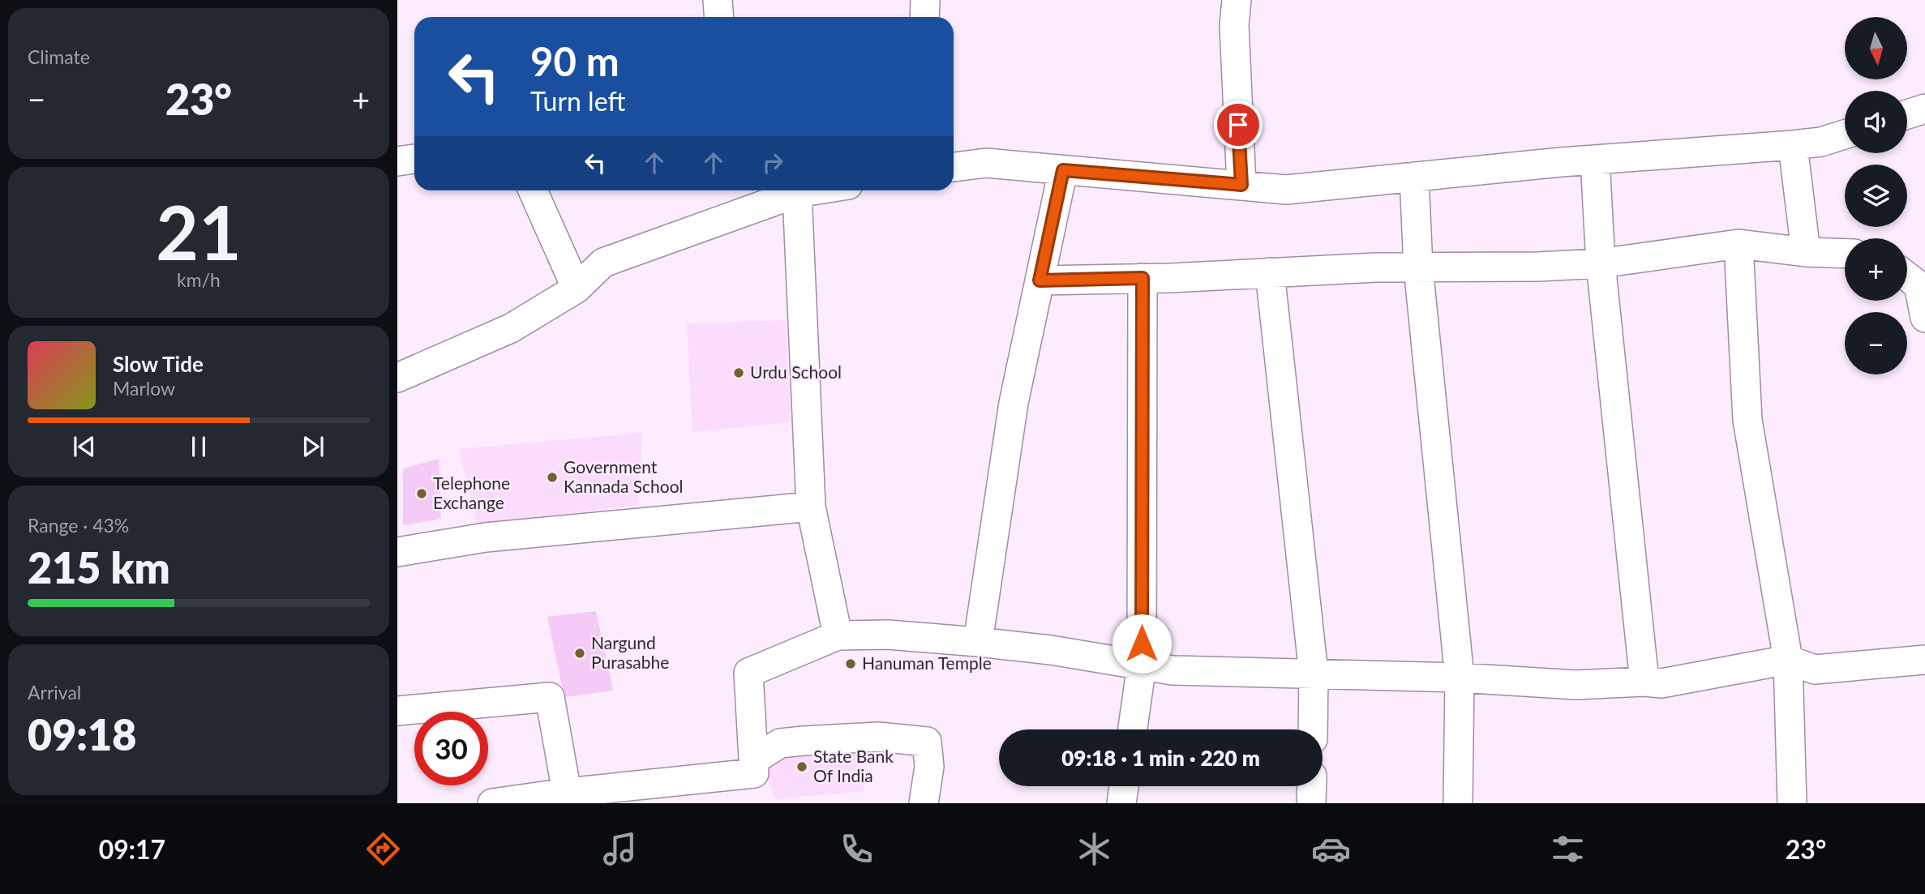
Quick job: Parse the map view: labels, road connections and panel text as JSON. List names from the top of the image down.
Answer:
{
  "places": [
    "Urdu School",
    "Government Kannada School",
    "Telephone Exchange",
    "Nargund Purasabhe",
    "Hanuman Temple",
    "State Bank Of India"
  ],
  "north": "bottom",
  "page": {
    "tile": [
      "Climate",
      ["21", "km/h"],
      ["Range · 43%", "215 km"],
      ["Arrival", "09:18"]
    ],
    "map_buttons": ["+", "−"],
    "turn": ["90 m", "Turn left"],
    "heat": ["−", "23°", "+"],
    "song": ["Slow Tide", "Marlow"],
    "limit": "30",
    "trip": "09:18 · 1 min · 220 m",
    "tabs": ["09:17", "23°"]
  }
}
